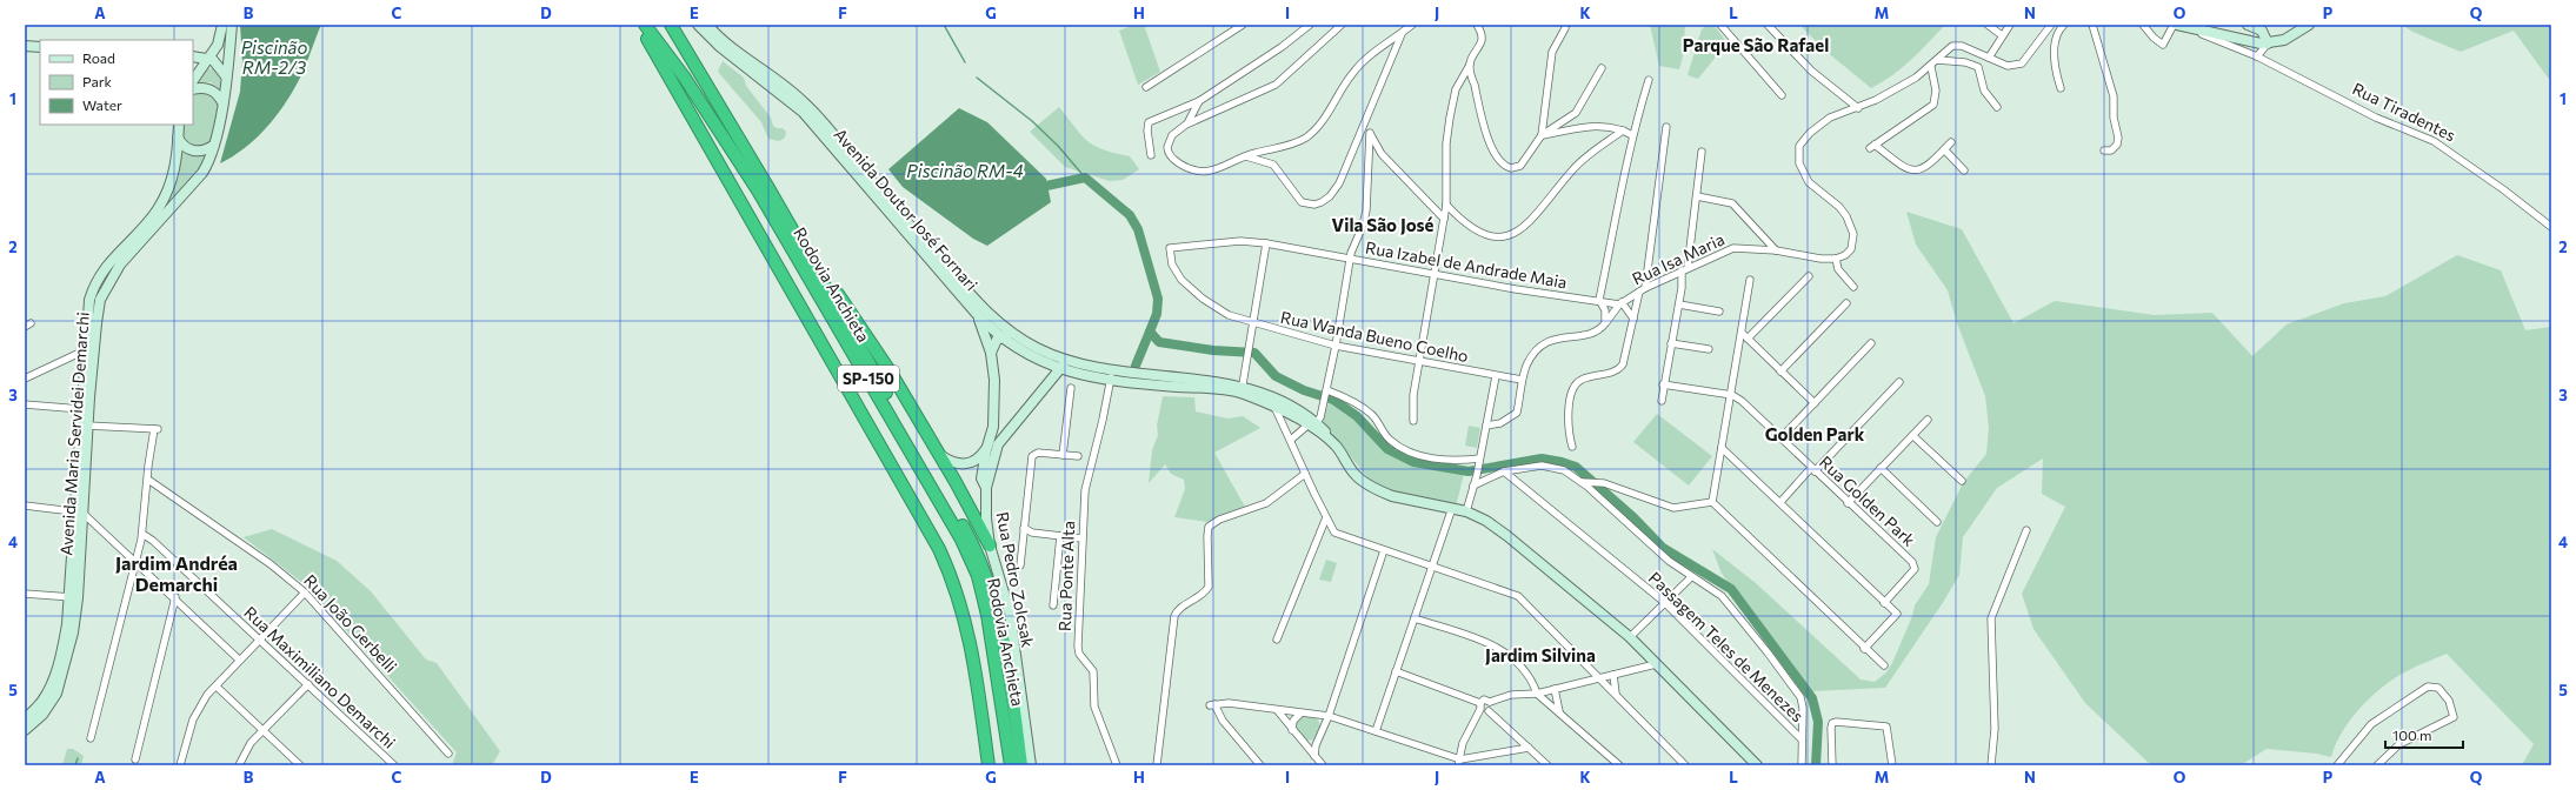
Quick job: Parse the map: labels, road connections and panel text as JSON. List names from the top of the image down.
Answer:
{
  "streets": {
    "highway": ["Rodovia Anchieta", "SP-150"],
    "main road": [
      "Rua Tiradentes",
      "Avenida Doutor José Fornari",
      "Avenida Maria Servidei Demarchi",
      "Rua Pedro Zolcsak"
    ],
    "street": [
      "Rua Isa Maria",
      "Rua Izabel de Andrade Maia",
      "Rua Wanda Bueno Coelho",
      "Rua Golden Park",
      "Rua Ponte Alta",
      "Rua João Gerbelli",
      "Passagem Teles de Menezes",
      "Rua Maximiliano Demarchi"
    ]
  },
  "crossings": [
    ["Avenida Doutor José Fornari", "Rua Ponte Alta"],
    ["Avenida Doutor José Fornari", "Rua Pedro Zolcsak"],
    ["Rua Isa Maria", "Rua Izabel de Andrade Maia"],
    ["Rua Izabel de Andrade Maia", "Rua Wanda Bueno Coelho"]
  ],
  "districts": [
    "Parque São Rafael",
    "Vila São José",
    "Golden Park",
    "Jardim Andréa Demarchi",
    "Jardim Silvina"
  ],
  "water": ["Piscinão RM-2/3", "Piscinão RM-4"],
  "legend": ["Road", "Park", "Water"],
  "scale_bar": "100 m",
  "grid": {
    "columns": [
      "A",
      "B",
      "C",
      "D",
      "E",
      "F",
      "G",
      "H",
      "I",
      "J",
      "K",
      "L",
      "M",
      "N",
      "O",
      "P",
      "Q"
    ],
    "rows": [
      "1",
      "2",
      "3",
      "4",
      "5"
    ]
  }
}
